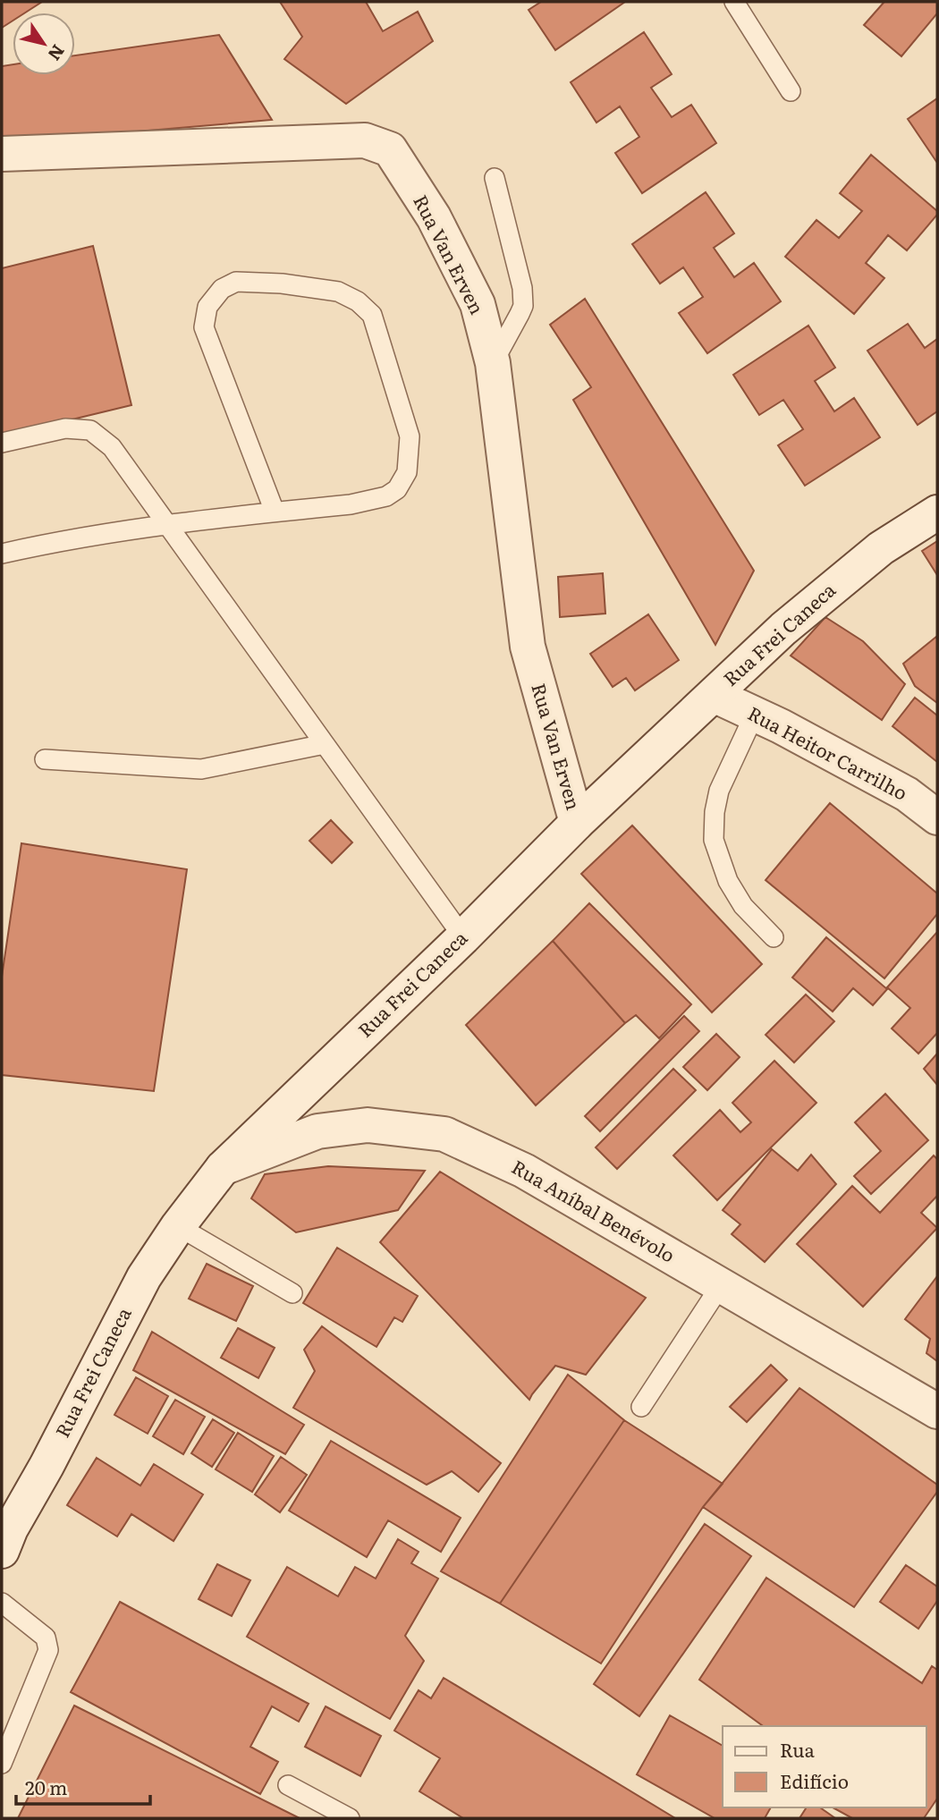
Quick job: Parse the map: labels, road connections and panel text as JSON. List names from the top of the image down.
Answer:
{
  "streets": {
    "street": [
      "Rua Van Erven",
      "Rua Frei Caneca",
      "Rua Heitor Carrilho",
      "Rua Aníbal Benévolo"
    ]
  },
  "crossings": [
    ["Rua Van Erven", "Rua Frei Caneca"],
    ["Rua Frei Caneca", "Rua Heitor Carrilho"],
    ["Rua Frei Caneca", "Rua Aníbal Benévolo"]
  ],
  "legend": ["Rua", "Edifício"],
  "scale_bar": "20 m",
  "north": "bottom right"
}
